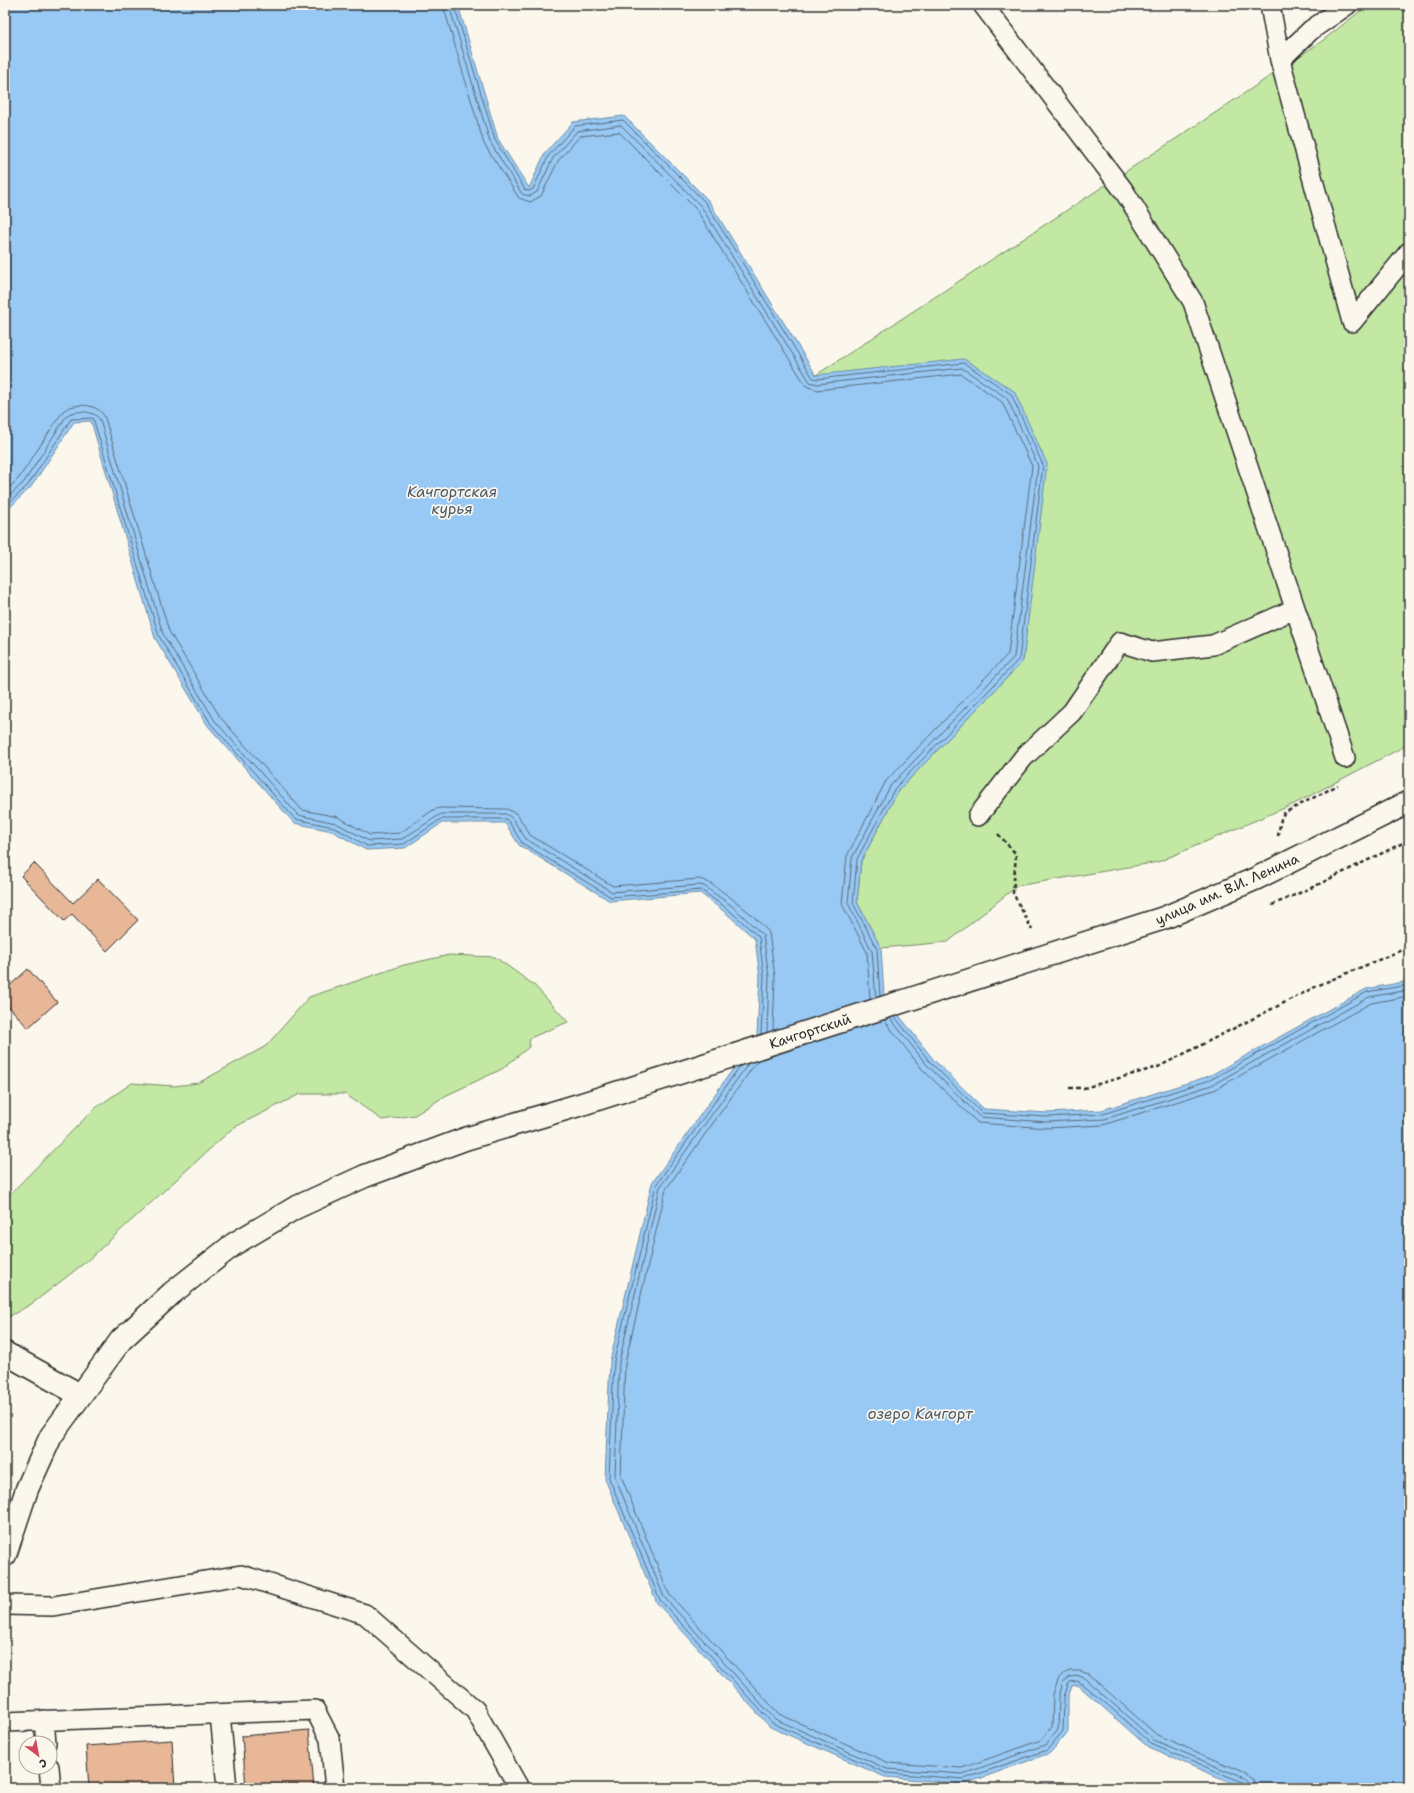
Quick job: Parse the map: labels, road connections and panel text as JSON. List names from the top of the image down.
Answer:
{
  "streets": {
    "main road": ["улица им. В.И. Ленина", "Качгортский"]
  },
  "crossings": [
    ["улица им. В.И. Ленина", "Качгортский"]
  ],
  "water": ["Качгортская курья", "озеро Качгорт"],
  "north": "bottom right"
}
